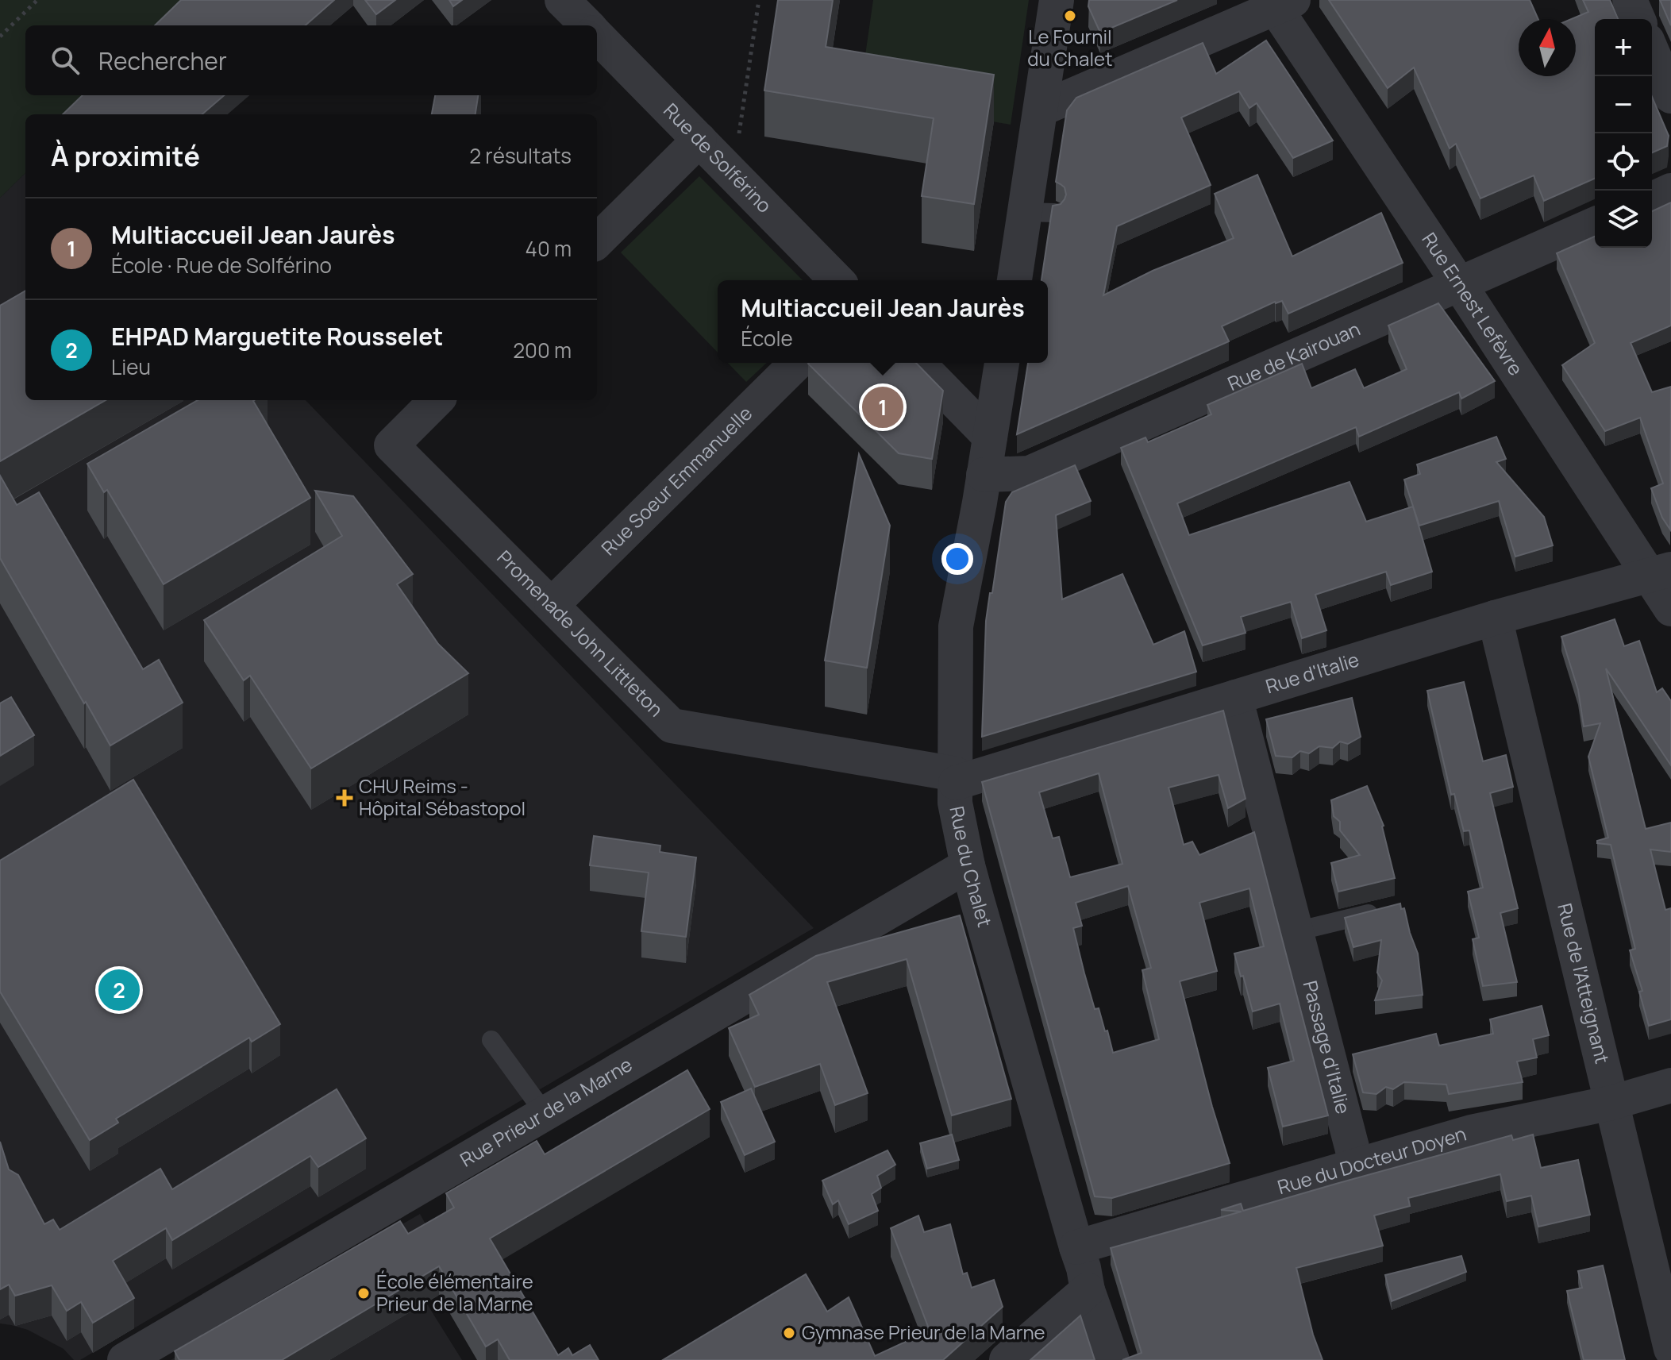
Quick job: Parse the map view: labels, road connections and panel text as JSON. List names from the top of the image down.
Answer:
{
  "streets": {
    "street": [
      "Rue de Solférino",
      "Rue Ernest Lefèvre",
      "Rue de Kairouan",
      "Rue Soeur Emmanuelle",
      "Promenade John Littleton",
      "Rue d'Italie",
      "Rue du Chalet",
      "Rue de l'Atteignant",
      "Passage d'Italie",
      "Rue Prieur de la Marne",
      "Rue du Docteur Doyen"
    ]
  },
  "crossings": [
    ["Rue Ernest Lefèvre", "Rue de Kairouan"],
    ["Rue Ernest Lefèvre", "Rue d'Italie"],
    ["Rue de Kairouan", "Rue du Chalet"],
    ["Rue Soeur Emmanuelle", "Promenade John Littleton"],
    ["Promenade John Littleton", "Rue d'Italie"],
    ["Promenade John Littleton", "Rue du Chalet"],
    ["Rue d'Italie", "Rue du Chalet"],
    ["Rue d'Italie", "Rue de l'Atteignant"],
    ["Rue d'Italie", "Passage d'Italie"],
    ["Rue du Chalet", "Rue Prieur de la Marne"],
    ["Rue du Chalet", "Rue du Docteur Doyen"],
    ["Rue de l'Atteignant", "Rue du Docteur Doyen"],
    ["Passage d'Italie", "Rue du Docteur Doyen"]
  ],
  "places": {
    "other": ["Le Fournil du Chalet", "École élémentaire Prieur de la Marne", "Gymnase Prieur de la Marne"],
    "health": ["CHU Reims - Hôpital Sébastopol"]
  },
  "north": "top",
  "page": {
    "map_buttons": ["+", "−"],
    "search": "Rechercher",
    "heading": ["À proximité", "2 résultats"],
    "list": [
      {
        "mark": "1",
        "name": "Multiaccueil Jean Jaurès",
        "note": "École · Rue de Solférino",
        "value": "40 m"
      },
      {
        "mark": "2",
        "name": "EHPAD Marguetite Rousselet",
        "note": "Lieu",
        "value": "200 m"
      }
    ],
    "popup": ["Multiaccueil Jean Jaurès", "École"],
    "pins": ["1", "2"]
  }
}
